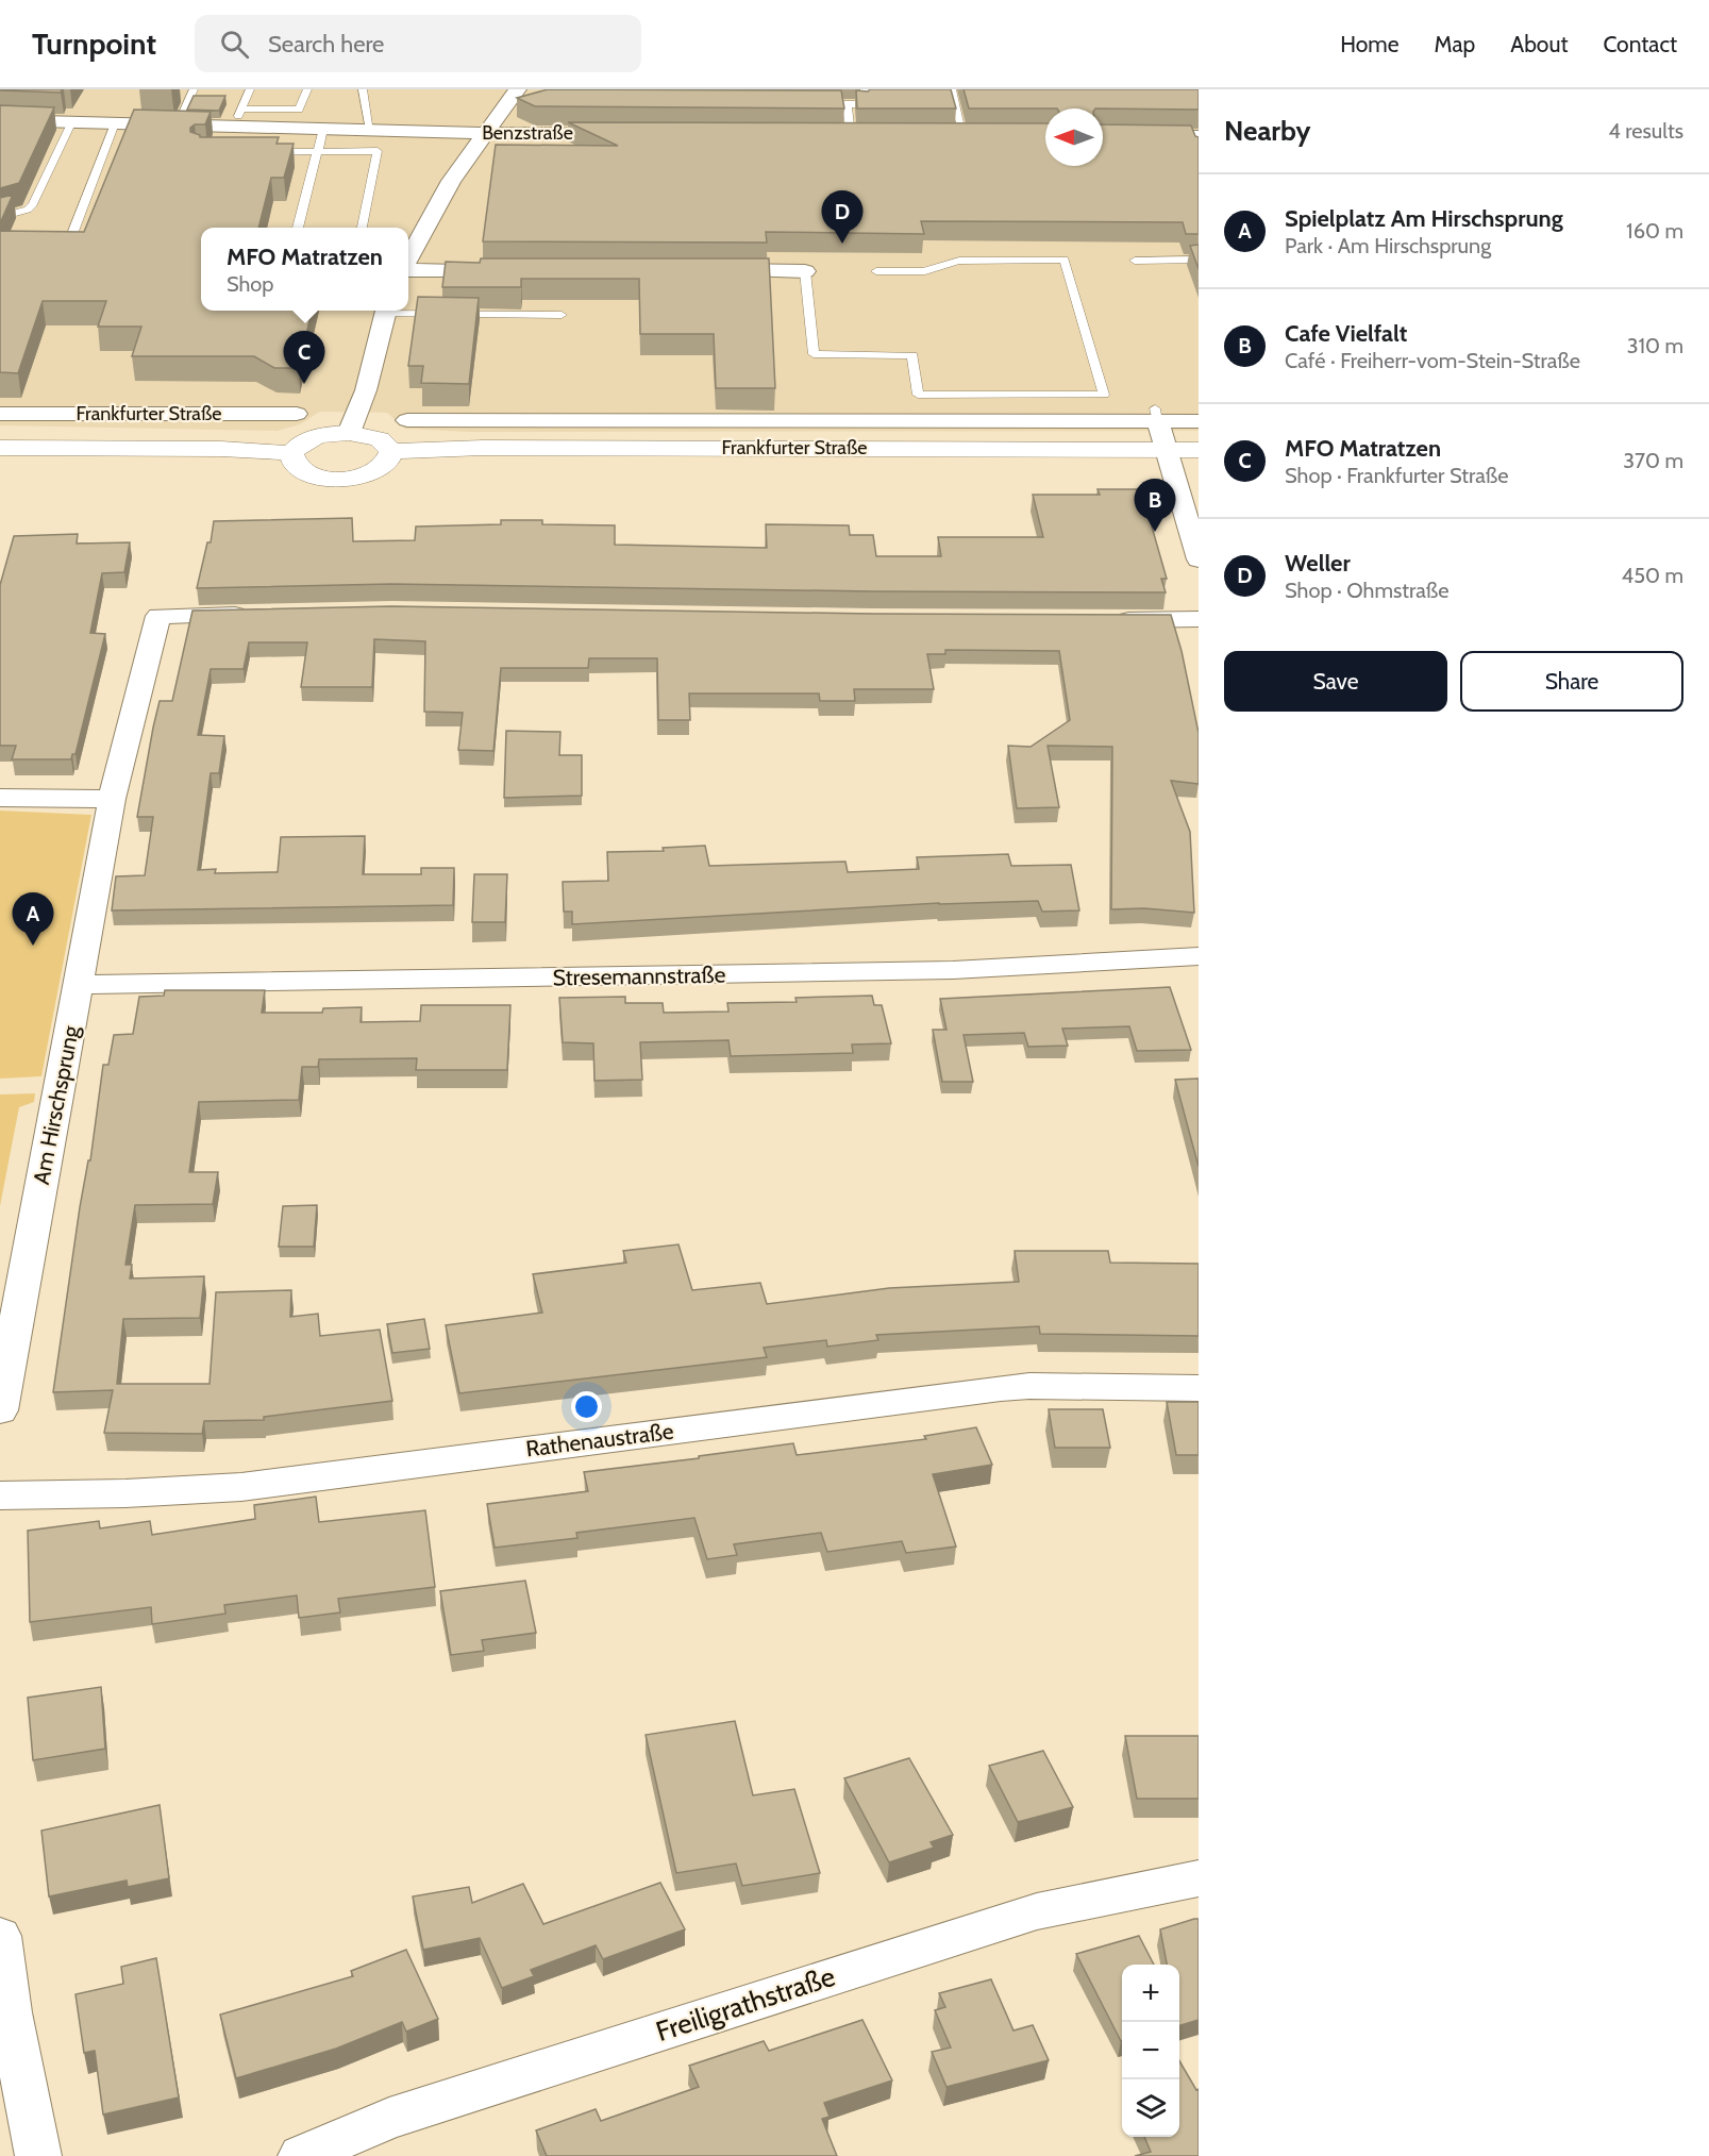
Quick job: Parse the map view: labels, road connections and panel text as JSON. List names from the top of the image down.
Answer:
{
  "streets": {
    "street": [
      "Benzstraße",
      "Frankfurter Straße",
      "Stresemannstraße",
      "Am Hirschsprung",
      "Rathenaustraße",
      "Freiligrathstraße"
    ]
  },
  "crossings": [
    ["Stresemannstraße", "Am Hirschsprung"]
  ],
  "north": "left",
  "page": {
    "header": "Turnpoint",
    "search": "Search here",
    "nav": [
      "Home",
      "Map",
      "About",
      "Contact"
    ],
    "heading": ["Nearby", "4 results"],
    "list": [
      {
        "mark": "A",
        "name": "Spielplatz Am Hirschsprung",
        "note": "Park · Am Hirschsprung",
        "value": "160 m"
      },
      {
        "mark": "B",
        "name": "Cafe Vielfalt",
        "note": "Café · Freiherr-vom-Stein-Straße",
        "value": "310 m"
      },
      {
        "mark": "C",
        "name": "MFO Matratzen",
        "note": "Shop · Frankfurter Straße",
        "value": "370 m"
      },
      {
        "mark": "D",
        "name": "Weller",
        "note": "Shop · Ohmstraße",
        "value": "450 m"
      }
    ],
    "pins": [
      "D",
      "C",
      "B",
      "A"
    ],
    "popup": ["MFO Matratzen", "Shop"],
    "buttons": ["Save", "Share"],
    "map_buttons": ["+", "−"]
  }
}
